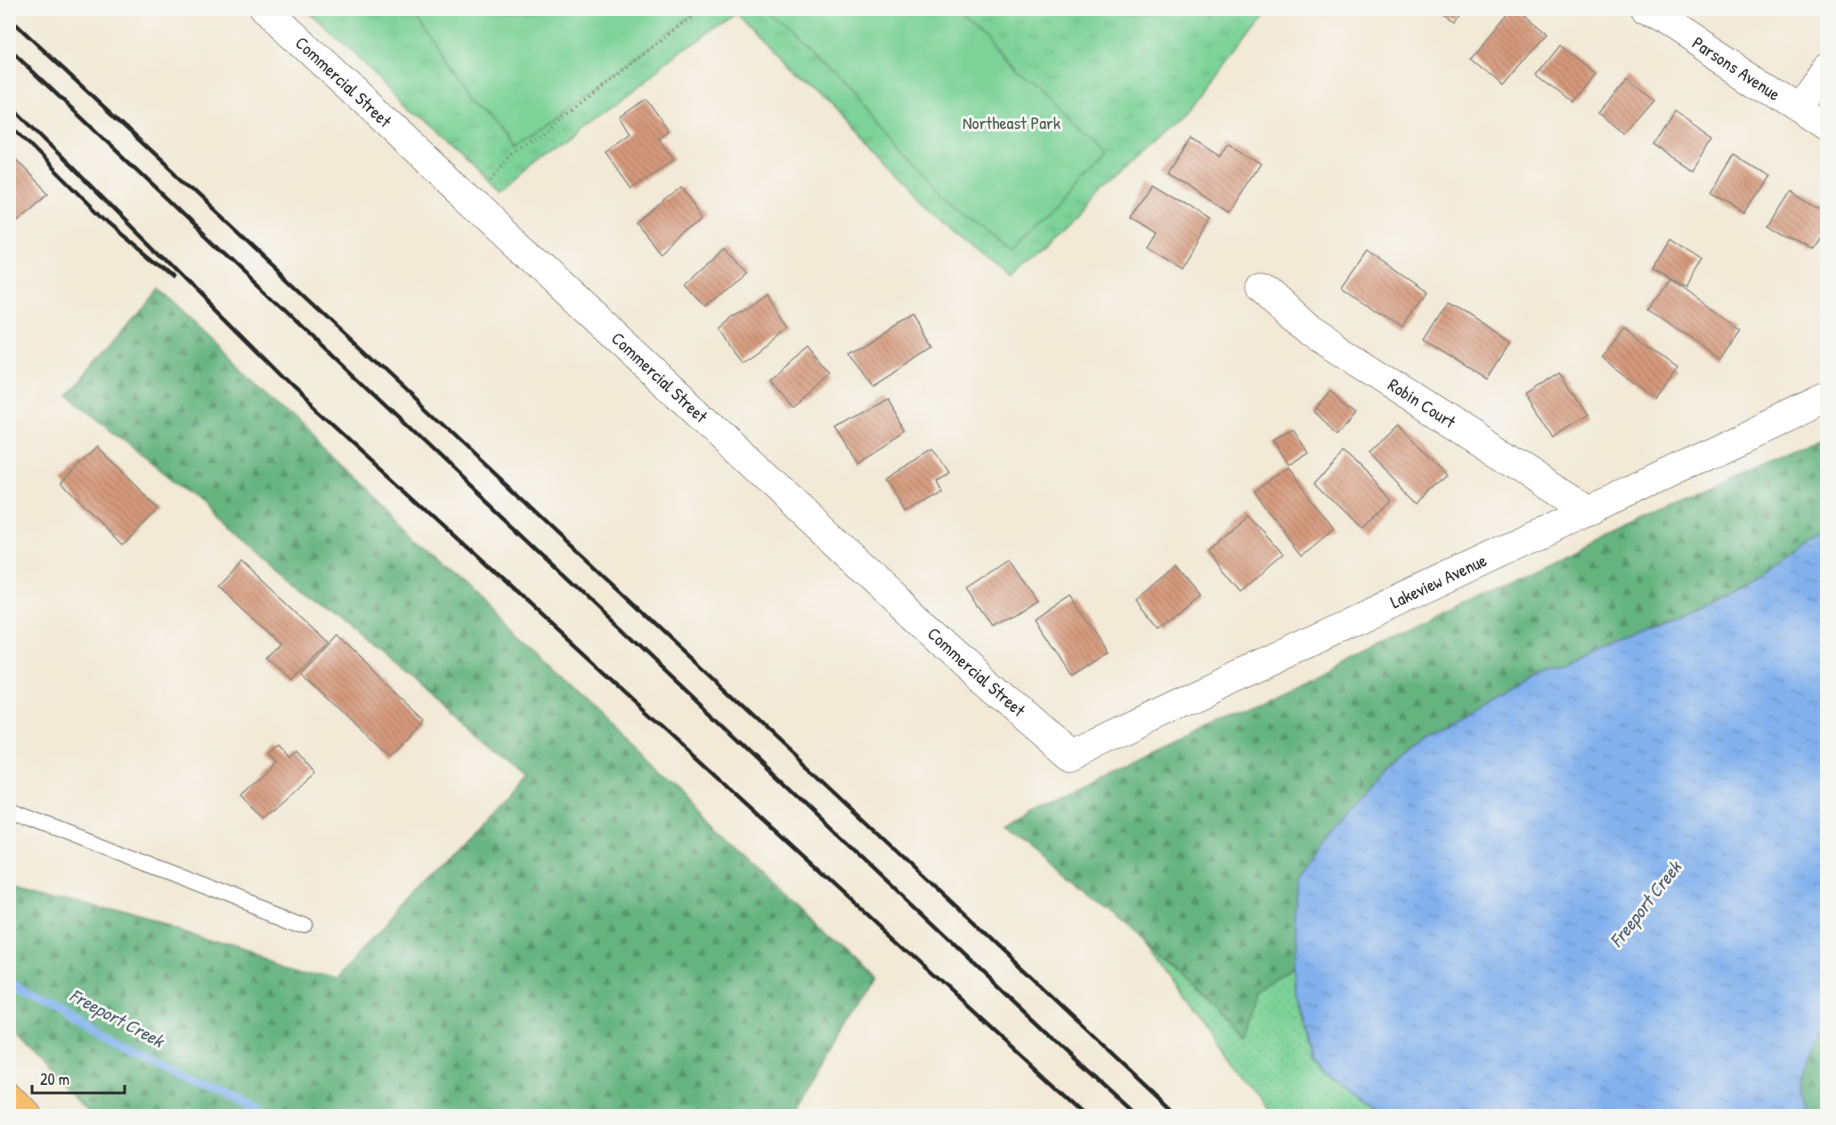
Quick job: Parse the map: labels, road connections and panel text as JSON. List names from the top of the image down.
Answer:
{
  "streets": {
    "street": [
      "Parsons Avenue",
      "Commercial Street",
      "Robin Court",
      "Lakeview Avenue"
    ]
  },
  "crossings": [
    ["Commercial Street", "Lakeview Avenue"],
    ["Robin Court", "Lakeview Avenue"]
  ],
  "water": ["Freeport Creek"],
  "parks": ["Northeast Park"],
  "scale_bar": "20 m"
}
